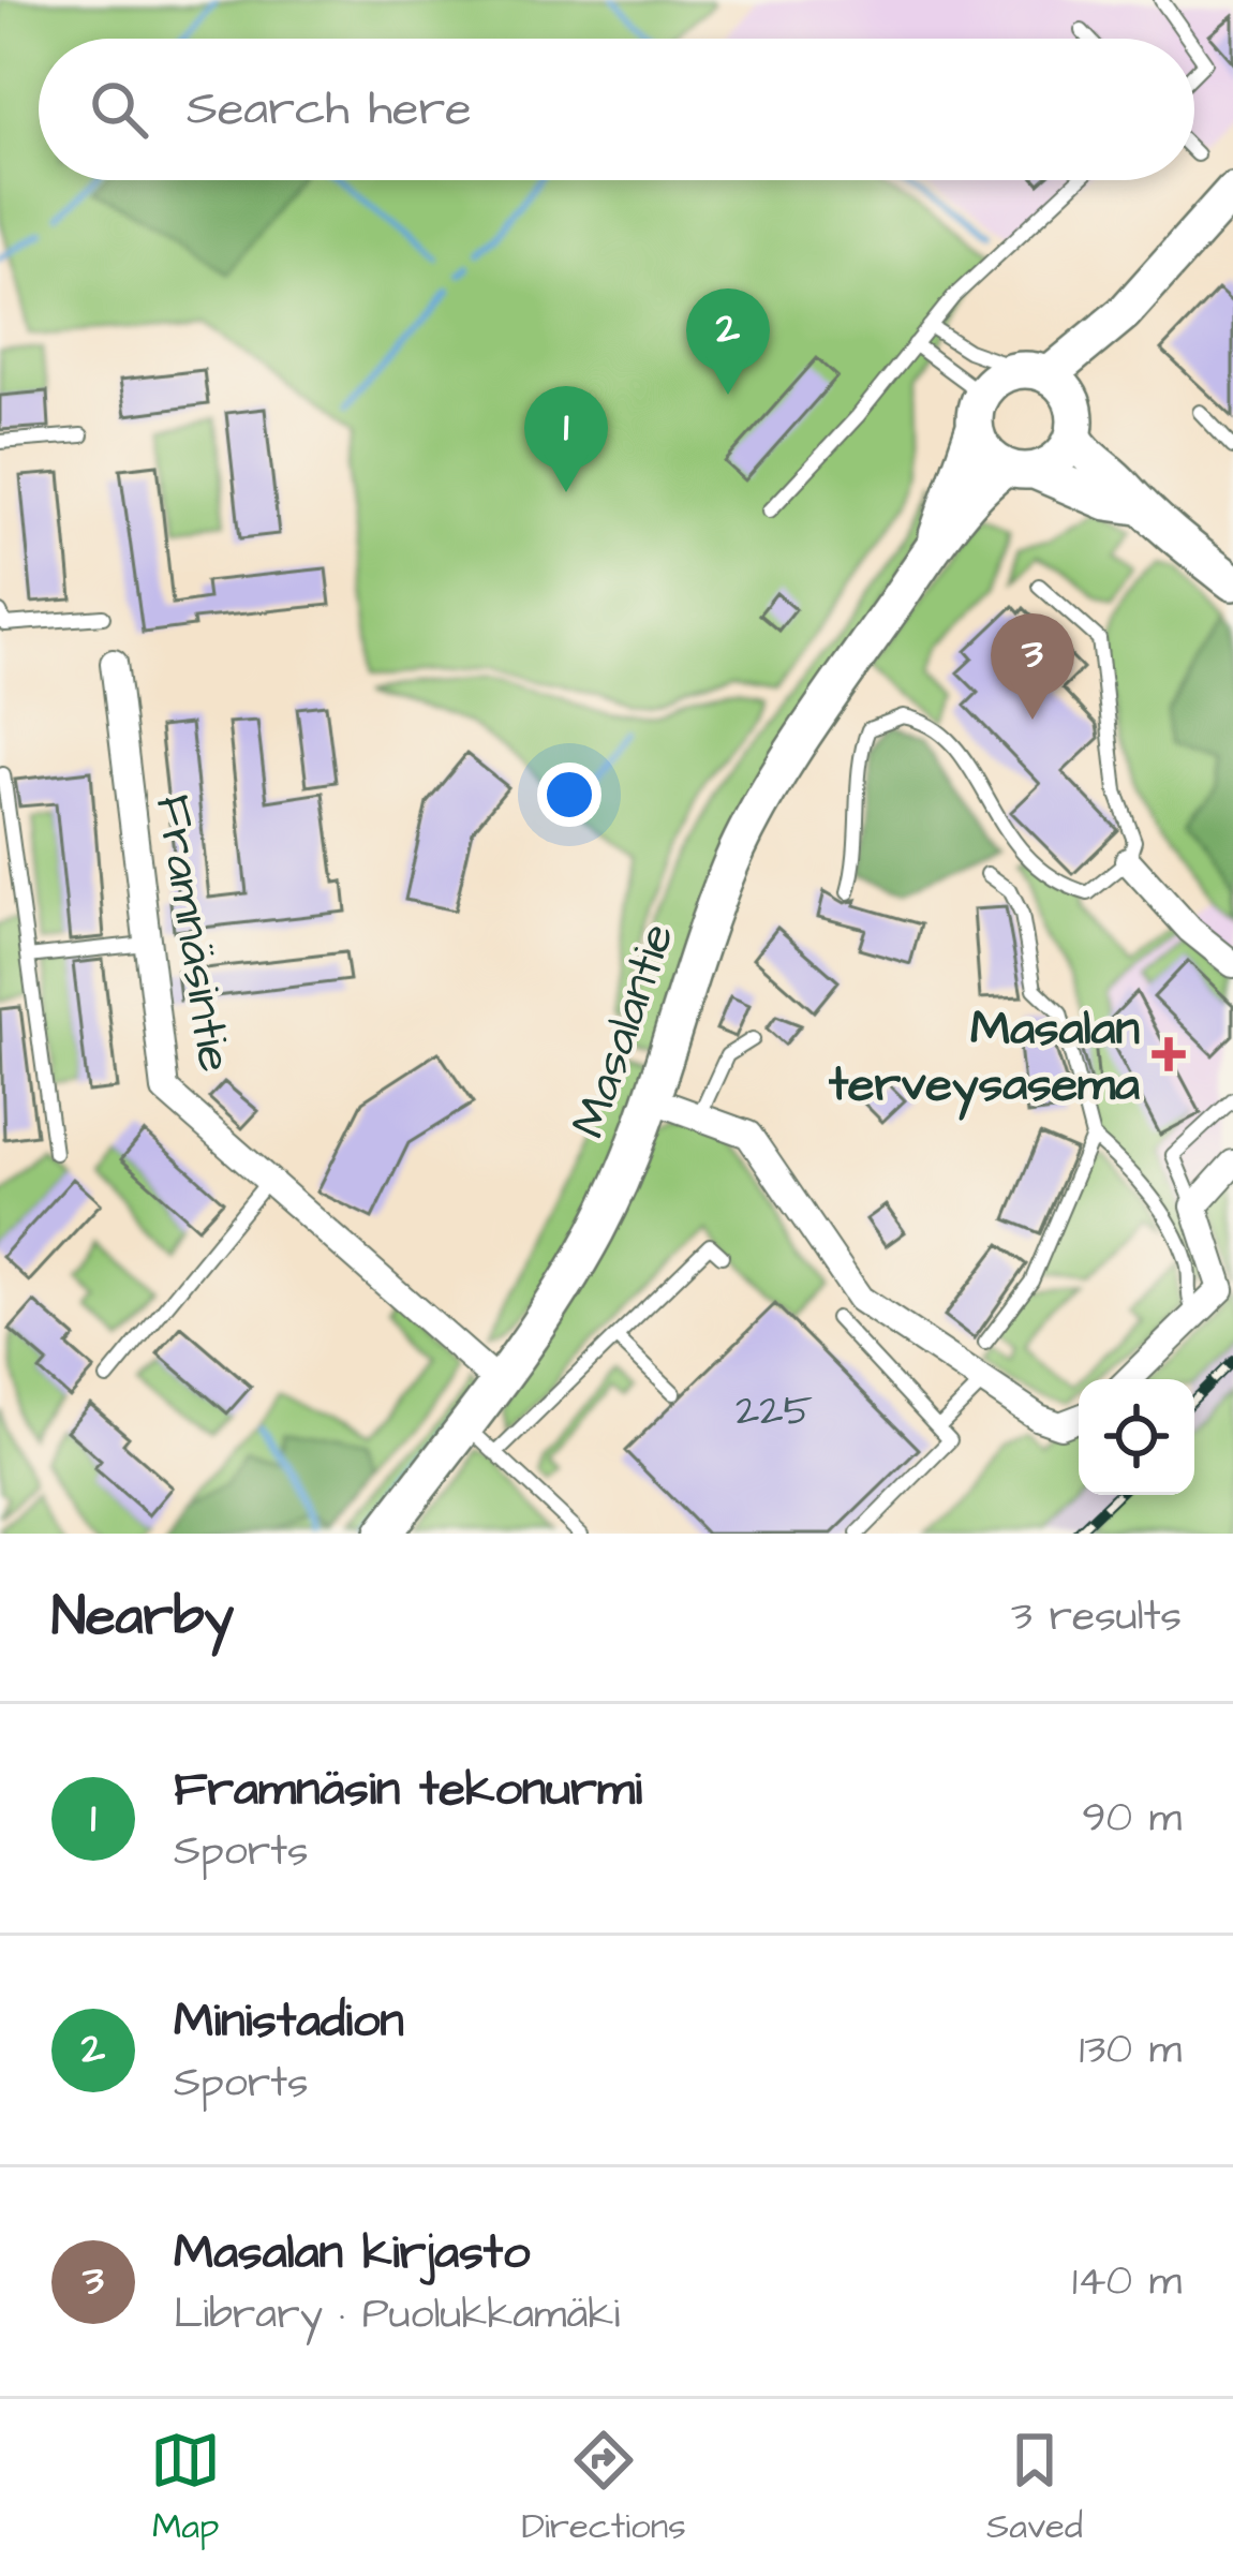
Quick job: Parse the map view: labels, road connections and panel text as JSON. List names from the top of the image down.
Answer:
{
  "streets": {
    "street": ["Framnäsintie", "Masalantie"]
  },
  "crossings": [
    ["Framnäsintie", "Masalantie"]
  ],
  "places": {
    "health": ["Masalan terveysasema"]
  },
  "house_numbers": ["225"],
  "page": {
    "search": "Search here",
    "pins": ["2", "1", "3"],
    "heading": ["Nearby", "3 results"],
    "list": [
      {
        "mark": "1",
        "name": "Framnäsin tekonurmi",
        "note": "Sports",
        "value": "90 m"
      },
      {
        "mark": "2",
        "name": "Ministadion",
        "note": "Sports",
        "value": "130 m"
      },
      {
        "mark": "3",
        "name": "Masalan kirjasto",
        "note": "Library · Puolukkamäki",
        "value": "140 m"
      }
    ],
    "nav": ["Map", "Directions", "Saved"]
  }
}
